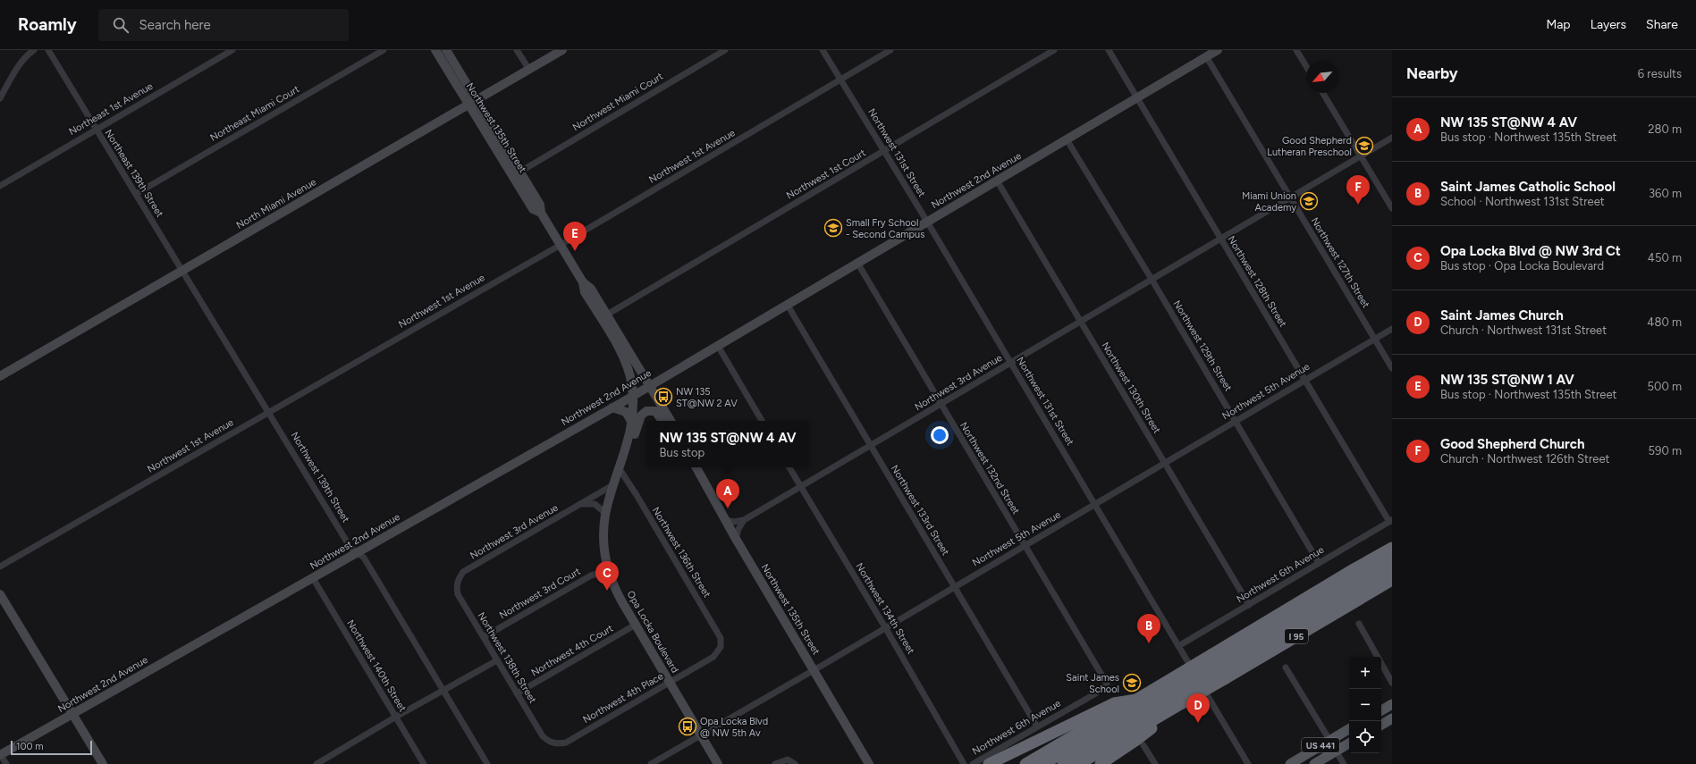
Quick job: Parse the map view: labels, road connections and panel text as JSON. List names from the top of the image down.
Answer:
{
  "streets": {
    "highway": ["I 95"],
    "main road": ["US 441"],
    "street": [
      "Northwest Miami Court",
      "Northeast 1st Avenue",
      "Northeast Miami Court",
      "Northwest 135th Street",
      "Northwest 131st Street",
      "Northwest 1st Avenue",
      "Northeast 139th Street",
      "Northwest 1st Court",
      "Northwest 2nd Avenue",
      "North Miami Avenue",
      "Northwest 127th Street",
      "Northwest 128th Street",
      "Northwest 129th Street",
      "Northwest 3rd Avenue",
      "Northwest 130th Street",
      "Northwest 5th Avenue",
      "Northwest 132nd Street",
      "Northwest 139th Street",
      "Northwest 133rd Street",
      "Northwest 136th Street",
      "Northwest 6th Avenue",
      "Northwest 3rd Court",
      "Northwest 134th Street",
      "Opa Locka Boulevard",
      "Northwest 4th Court",
      "Northwest 138th Street",
      "Northwest 140th Street",
      "Northwest 4th Place"
    ]
  },
  "crossings": [
    ["Northwest Miami Court", "Northwest 135th Street"],
    ["Northeast 1st Avenue", "Northeast 139th Street"],
    ["Northeast Miami Court", "Northeast 139th Street"],
    ["Northwest 135th Street", "Northwest 1st Avenue"],
    ["Northwest 135th Street", "Northwest 1st Court"],
    ["Northwest 135th Street", "Northwest 2nd Avenue"],
    ["Northwest 135th Street", "North Miami Avenue"],
    ["Northwest 135th Street", "Northwest 3rd Avenue"],
    ["Northwest 135th Street", "Northwest 5th Avenue"],
    ["Northwest 135th Street", "Opa Locka Boulevard"],
    ["Northwest 131st Street", "Northwest 1st Avenue"],
    ["Northwest 131st Street", "Northwest 1st Court"],
    ["Northwest 131st Street", "Northwest 2nd Avenue"],
    ["Northwest 131st Street", "Northwest 3rd Avenue"],
    ["Northwest 131st Street", "Northwest 5th Avenue"],
    ["Northwest 131st Street", "Northwest 6th Avenue"],
    ["Northwest 1st Avenue", "Northwest 139th Street"],
    ["Northeast 139th Street", "North Miami Avenue"],
    ["Northeast 139th Street", "Northwest 139th Street"],
    ["Northwest 2nd Avenue", "Northwest 127th Street"],
    ["Northwest 2nd Avenue", "Northwest 128th Street"],
    ["Northwest 2nd Avenue", "Northwest 129th Street"],
    ["Northwest 2nd Avenue", "Northwest 130th Street"],
    ["Northwest 2nd Avenue", "Northwest 132nd Street"],
    ["Northwest 2nd Avenue", "Northwest 139th Street"],
    ["Northwest 2nd Avenue", "Northwest 133rd Street"],
    ["Northwest 2nd Avenue", "Opa Locka Boulevard"],
    ["Northwest 2nd Avenue", "Northwest 140th Street"],
    ["North Miami Avenue", "Northwest 139th Street"],
    ["Northwest 127th Street", "Northwest 3rd Avenue"],
    ["Northwest 127th Street", "Northwest 5th Avenue"],
    ["Northwest 128th Street", "Northwest 3rd Avenue"],
    ["Northwest 128th Street", "Northwest 5th Avenue"],
    ["Northwest 128th Street", "Northwest 6th Avenue"],
    ["Northwest 129th Street", "Northwest 3rd Avenue"],
    ["Northwest 129th Street", "Northwest 5th Avenue"],
    ["Northwest 129th Street", "Northwest 6th Avenue"],
    ["Northwest 3rd Avenue", "Northwest 130th Street"],
    ["Northwest 3rd Avenue", "Northwest 132nd Street"],
    ["Northwest 3rd Avenue", "Northwest 133rd Street"],
    ["Northwest 3rd Avenue", "Northwest 134th Street"],
    ["Northwest 3rd Avenue", "Opa Locka Boulevard"],
    ["Northwest 3rd Avenue", "Northwest 138th Street"],
    ["Northwest 130th Street", "Northwest 5th Avenue"],
    ["Northwest 130th Street", "Northwest 6th Avenue"],
    ["Northwest 5th Avenue", "Northwest 132nd Street"],
    ["Northwest 5th Avenue", "Northwest 133rd Street"],
    ["Northwest 5th Avenue", "Northwest 134th Street"],
    ["Northwest 5th Avenue", "Opa Locka Boulevard"],
    ["Northwest 132nd Street", "Northwest 6th Avenue"],
    ["Northwest 133rd Street", "Northwest 6th Avenue"],
    ["Northwest 136th Street", "Opa Locka Boulevard"],
    ["Northwest 136th Street", "Northwest 4th Place"],
    ["Northwest 3rd Court", "Opa Locka Boulevard"],
    ["Northwest 3rd Court", "Northwest 138th Street"],
    ["Opa Locka Boulevard", "Northwest 4th Court"],
    ["Opa Locka Boulevard", "Northwest 4th Place"],
    ["Northwest 4th Court", "Northwest 138th Street"],
    ["Northwest 138th Street", "Northwest 4th Place"]
  ],
  "places": {
    "school or university": [
      "Good Shepherd Lutheran Preschool",
      "Miami Union Academy",
      "Small Fry School - Second Campus",
      "Saint James School"
    ],
    "bus stop": ["NW 135 ST@NW 2 AV", "Opa Locka Blvd @ NW 5th Av"]
  },
  "scale_bar": "100 m",
  "north": "bottom left",
  "page": {
    "header": "Roamly",
    "search": "Search here",
    "nav": ["Map", "Layers", "Share"],
    "heading": ["Nearby", "6 results"],
    "list": [
      {
        "mark": "A",
        "name": "NW 135 ST@NW 4 AV",
        "note": "Bus stop · Northwest 135th Street",
        "value": "280 m"
      },
      {
        "mark": "B",
        "name": "Saint James Catholic School",
        "note": "School · Northwest 131st Street",
        "value": "360 m"
      },
      {
        "mark": "C",
        "name": "Opa Locka Blvd @ NW 3rd Ct",
        "note": "Bus stop · Opa Locka Boulevard",
        "value": "450 m"
      },
      {
        "mark": "D",
        "name": "Saint James Church",
        "note": "Church · Northwest 131st Street",
        "value": "480 m"
      },
      {
        "mark": "E",
        "name": "NW 135 ST@NW 1 AV",
        "note": "Bus stop · Northwest 135th Street",
        "value": "500 m"
      },
      {
        "mark": "F",
        "name": "Good Shepherd Church",
        "note": "Church · Northwest 126th Street",
        "value": "590 m"
      }
    ],
    "pins": [
      "F",
      "E",
      "A",
      "C",
      "B",
      "D"
    ],
    "popup": ["NW 135 ST@NW 4 AV", "Bus stop"],
    "map_buttons": ["+", "−"],
    "scale": "100 m"
  }
}
